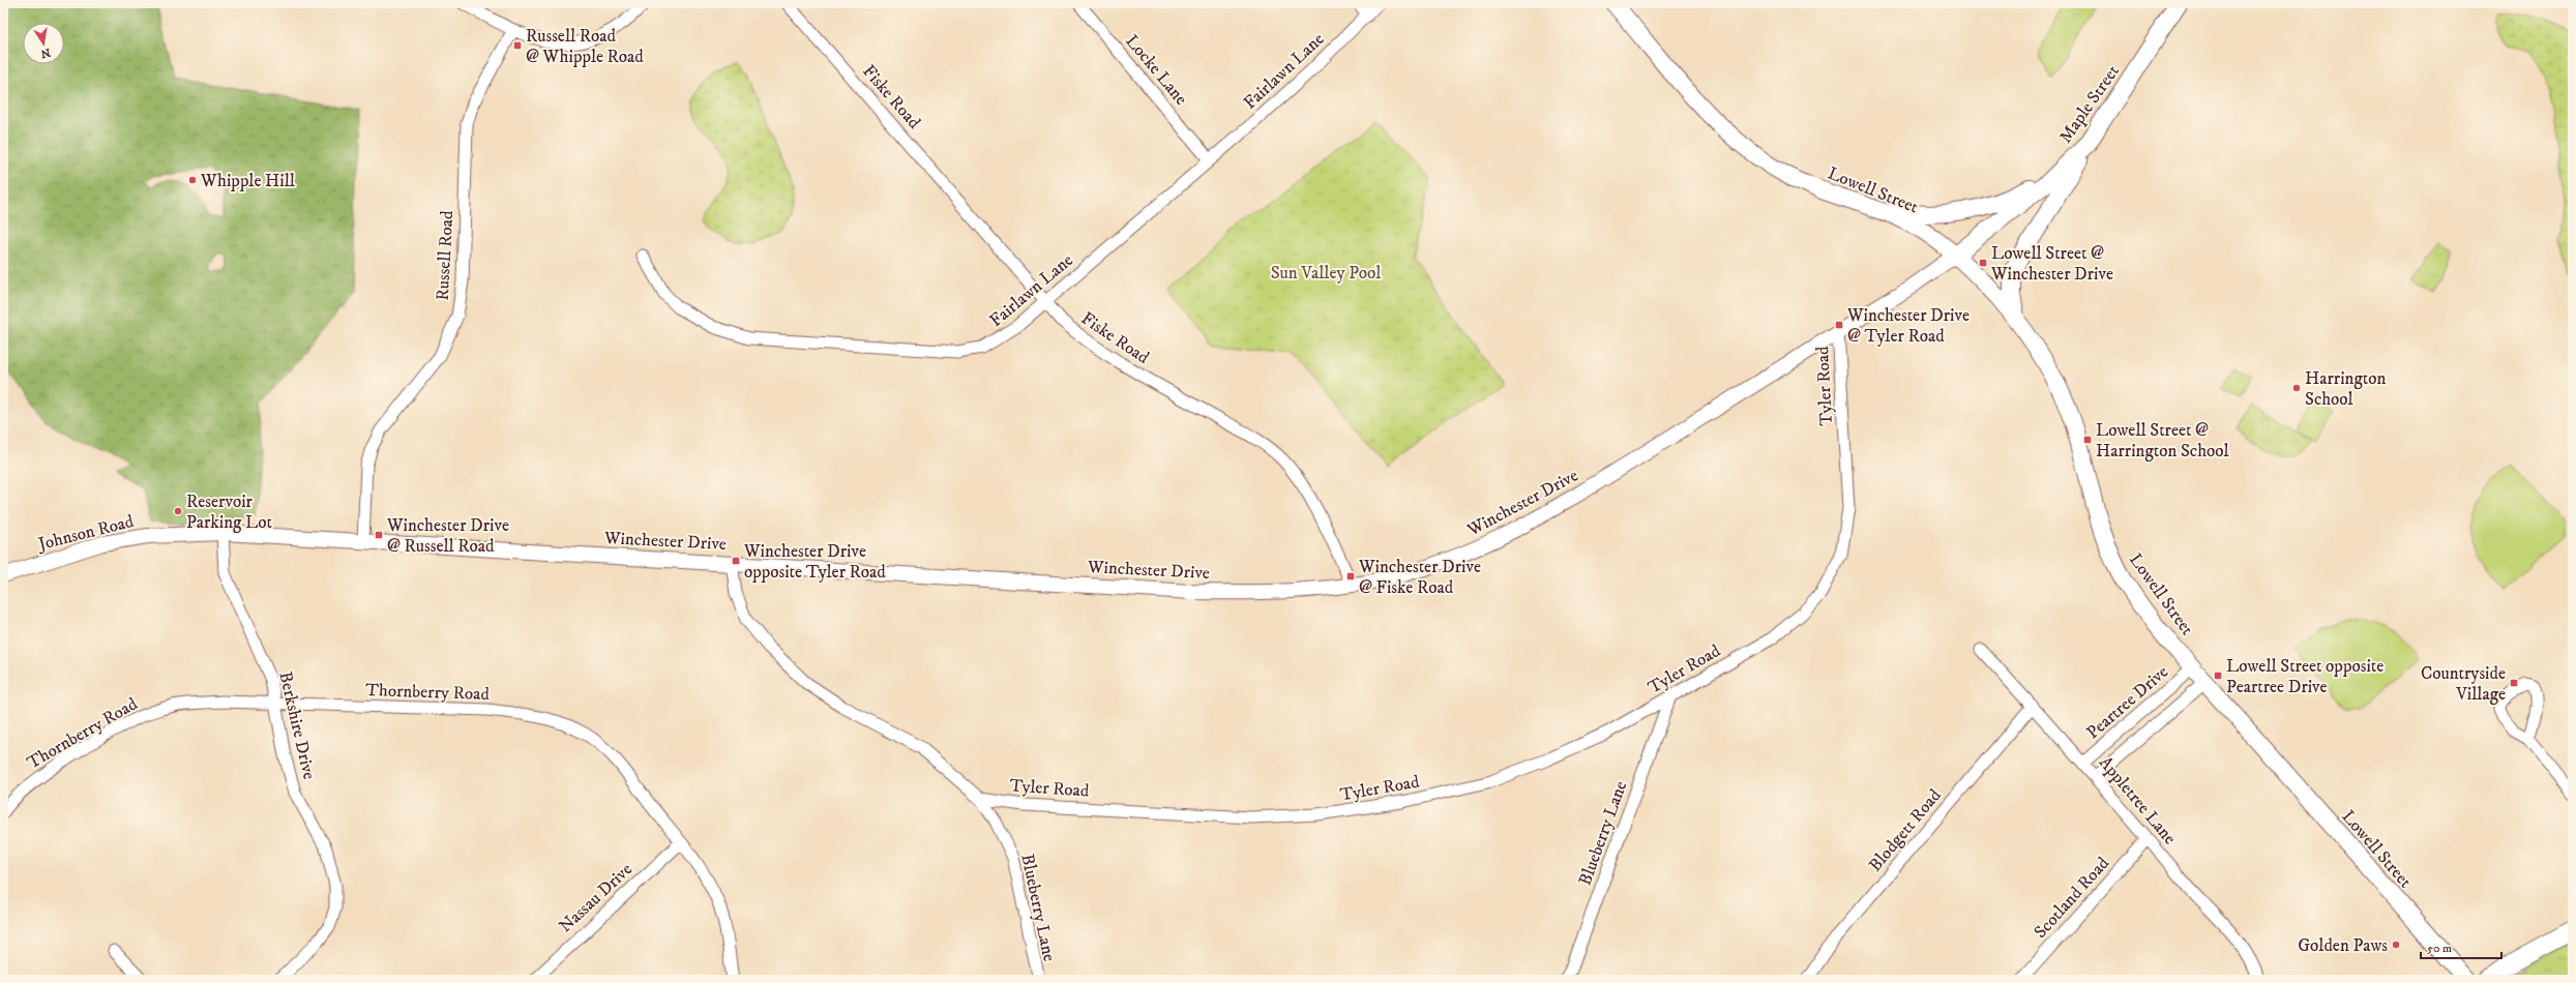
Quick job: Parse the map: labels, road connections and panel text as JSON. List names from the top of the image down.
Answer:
{
  "streets": {
    "main road": ["Maple Street", "Lowell Street"],
    "street": [
      "Locke Lane",
      "Fairlawn Lane",
      "Fiske Road",
      "Russell Road",
      "Tyler Road",
      "Winchester Drive",
      "Johnson Road",
      "Thornberry Road",
      "Peartree Drive",
      "Berkshire Drive",
      "Appletree Lane",
      "Blodgett Road",
      "Blueberry Lane",
      "Nassau Drive",
      "Scotland Road"
    ]
  },
  "crossings": [
    ["Locke Lane", "Fairlawn Lane"],
    ["Fairlawn Lane", "Fiske Road"],
    ["Fiske Road", "Winchester Drive"],
    ["Maple Street", "Lowell Street"],
    ["Maple Street", "Winchester Drive"],
    ["Lowell Street", "Winchester Drive"],
    ["Lowell Street", "Peartree Drive"],
    ["Russell Road", "Winchester Drive"],
    ["Tyler Road", "Winchester Drive"],
    ["Tyler Road", "Blueberry Lane"],
    ["Winchester Drive", "Johnson Road"],
    ["Johnson Road", "Berkshire Drive"],
    ["Thornberry Road", "Berkshire Drive"],
    ["Thornberry Road", "Nassau Drive"],
    ["Peartree Drive", "Appletree Lane"],
    ["Appletree Lane", "Blodgett Road"],
    ["Appletree Lane", "Scotland Road"]
  ],
  "parks": ["Sun Valley Pool"],
  "places": {
    "transit": [
      "Russell Road @ Whipple Road",
      "Lowell Street @ Winchester Drive",
      "Winchester Drive @ Tyler Road",
      "Lowell Street @ Harrington School",
      "Winchester Drive @ Russell Road",
      "Winchester Drive opposite Tyler Road",
      "Winchester Drive @ Fiske Road",
      "Lowell Street opposite Peartree Drive",
      "Countryside Village"
    ],
    "other": [
      "Whipple Hill",
      "Harrington School",
      "Reservoir Parking Lot",
      "Golden Paws"
    ]
  },
  "scale_bar": "50 m",
  "north": "bottom"
}
